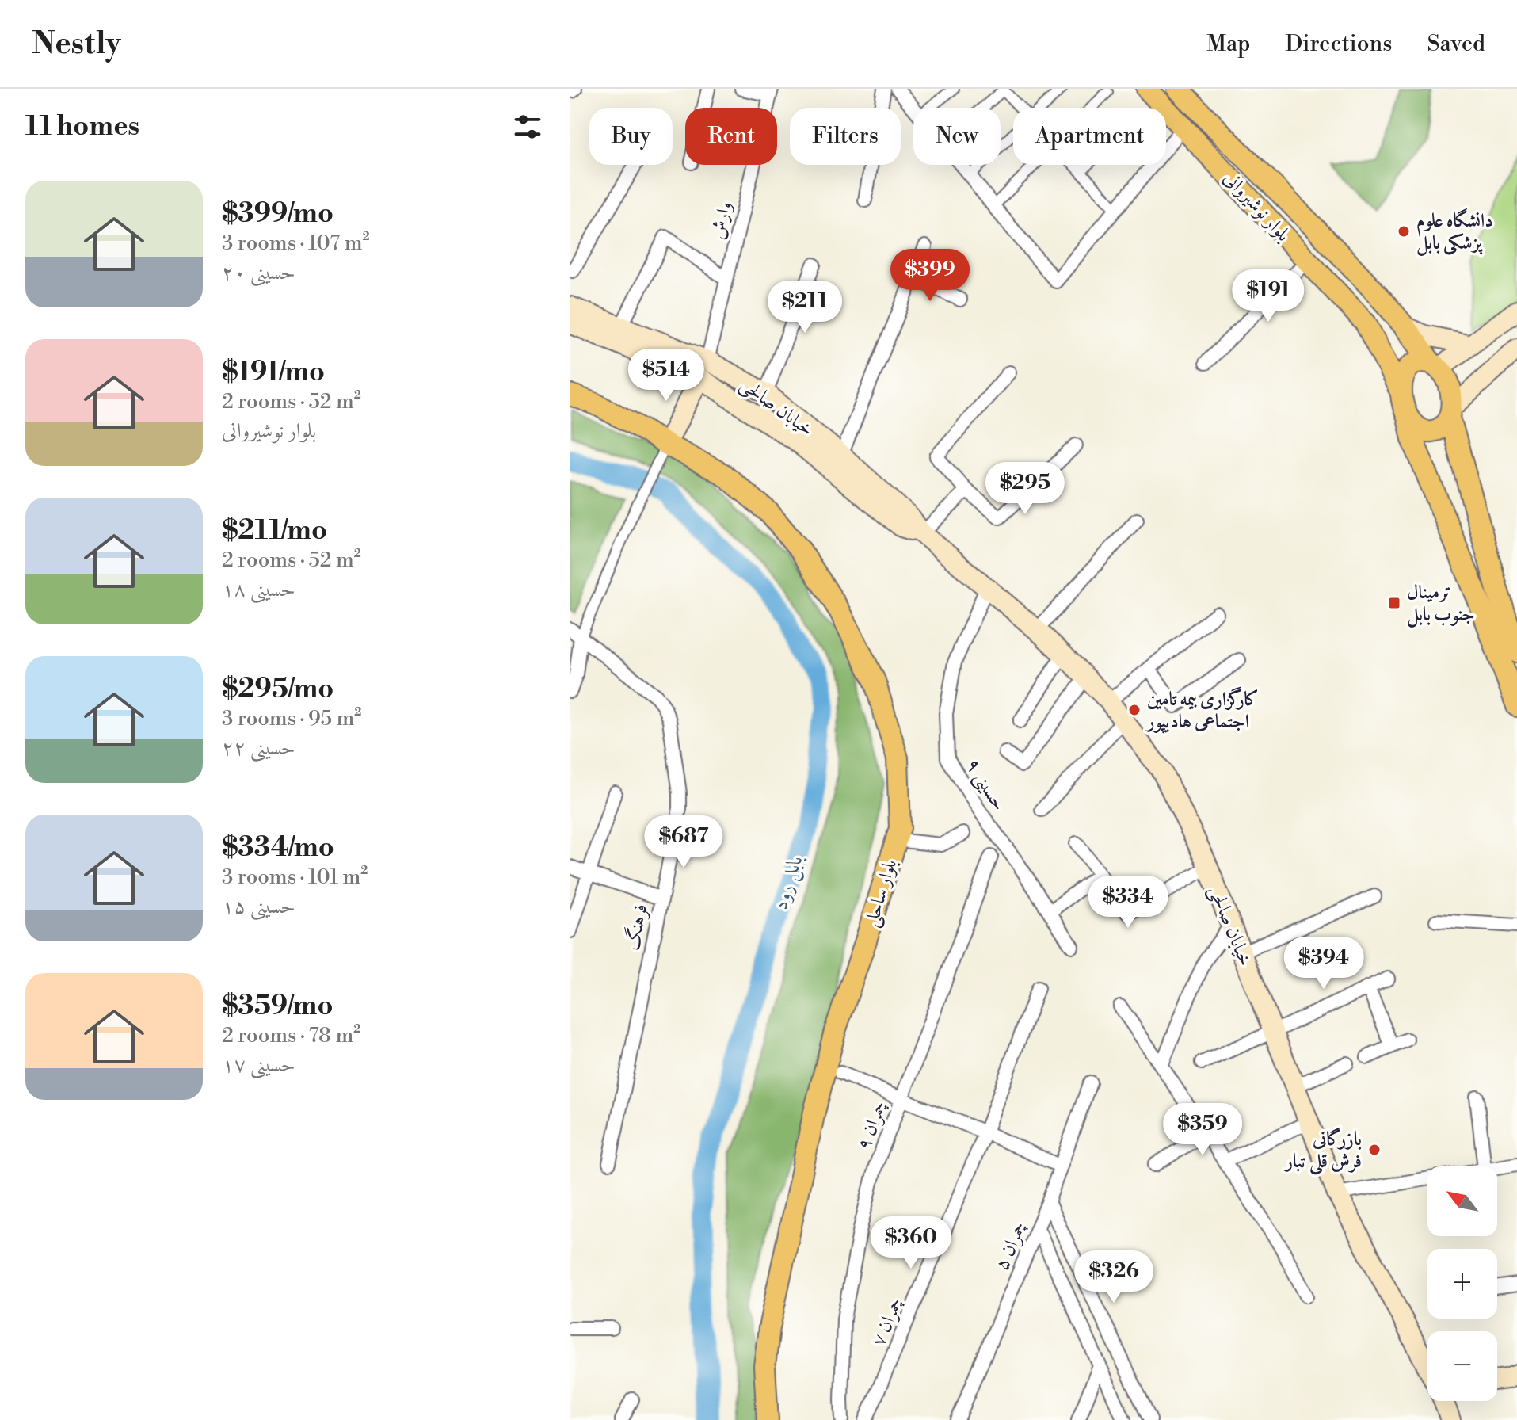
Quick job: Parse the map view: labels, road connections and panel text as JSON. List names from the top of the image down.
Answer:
{
  "streets": {
    "main road": ["بلوار نوشیروانی", "خيابان صالحی", "بلوار ساحلی"],
    "street": [
      "وارش",
      "حسینی ٩",
      "فرهنگ",
      "چمران ۹",
      "چمران ۵",
      "چمران ۷"
    ]
  },
  "crossings": [
    ["وارش", "خيابان صالحی"],
    ["خيابان صالحی", "حسینی ٩"]
  ],
  "water": ["بابل رود"],
  "places": {
    "other": ["دانشگاه علوم پزشکی بابل", "کارگزاری بیمه تامین اجتماعی هادیپور", "بازرگانی فرش قلی تبار"],
    "transit": ["ترمینال جنوب بابل"]
  },
  "north": "top left",
  "page": {
    "header": "Nestly",
    "nav": ["Map", "Directions", "Saved"],
    "heading": "11 homes",
    "chip": [
      "Buy",
      "Rent",
      "Filters",
      "New",
      "Apartment"
    ],
    "list": [
      {
        "name": "$399/mo",
        "note": "3 rooms · 107 m² · حسینی ٢٠"
      },
      {
        "name": "$191/mo",
        "note": "2 rooms · 52 m² · بلوار نوشیروانی"
      },
      {
        "name": "$211/mo",
        "note": "2 rooms · 52 m² · حسینی ۱۸"
      },
      {
        "name": "$295/mo",
        "note": "3 rooms · 95 m² · حسینی ۲۲"
      },
      {
        "name": "$334/mo",
        "note": "3 rooms · 101 m² · حسینی ۱۵"
      },
      {
        "name": "$359/mo",
        "note": "2 rooms · 78 m² · حسینی ۱۷"
      }
    ],
    "price": [
      "$399",
      "$191",
      "$211",
      "$514",
      "$295",
      "$687",
      "$334",
      "$394",
      "$359",
      "$360",
      "$326"
    ],
    "map_buttons": ["+", "−"]
  }
}
